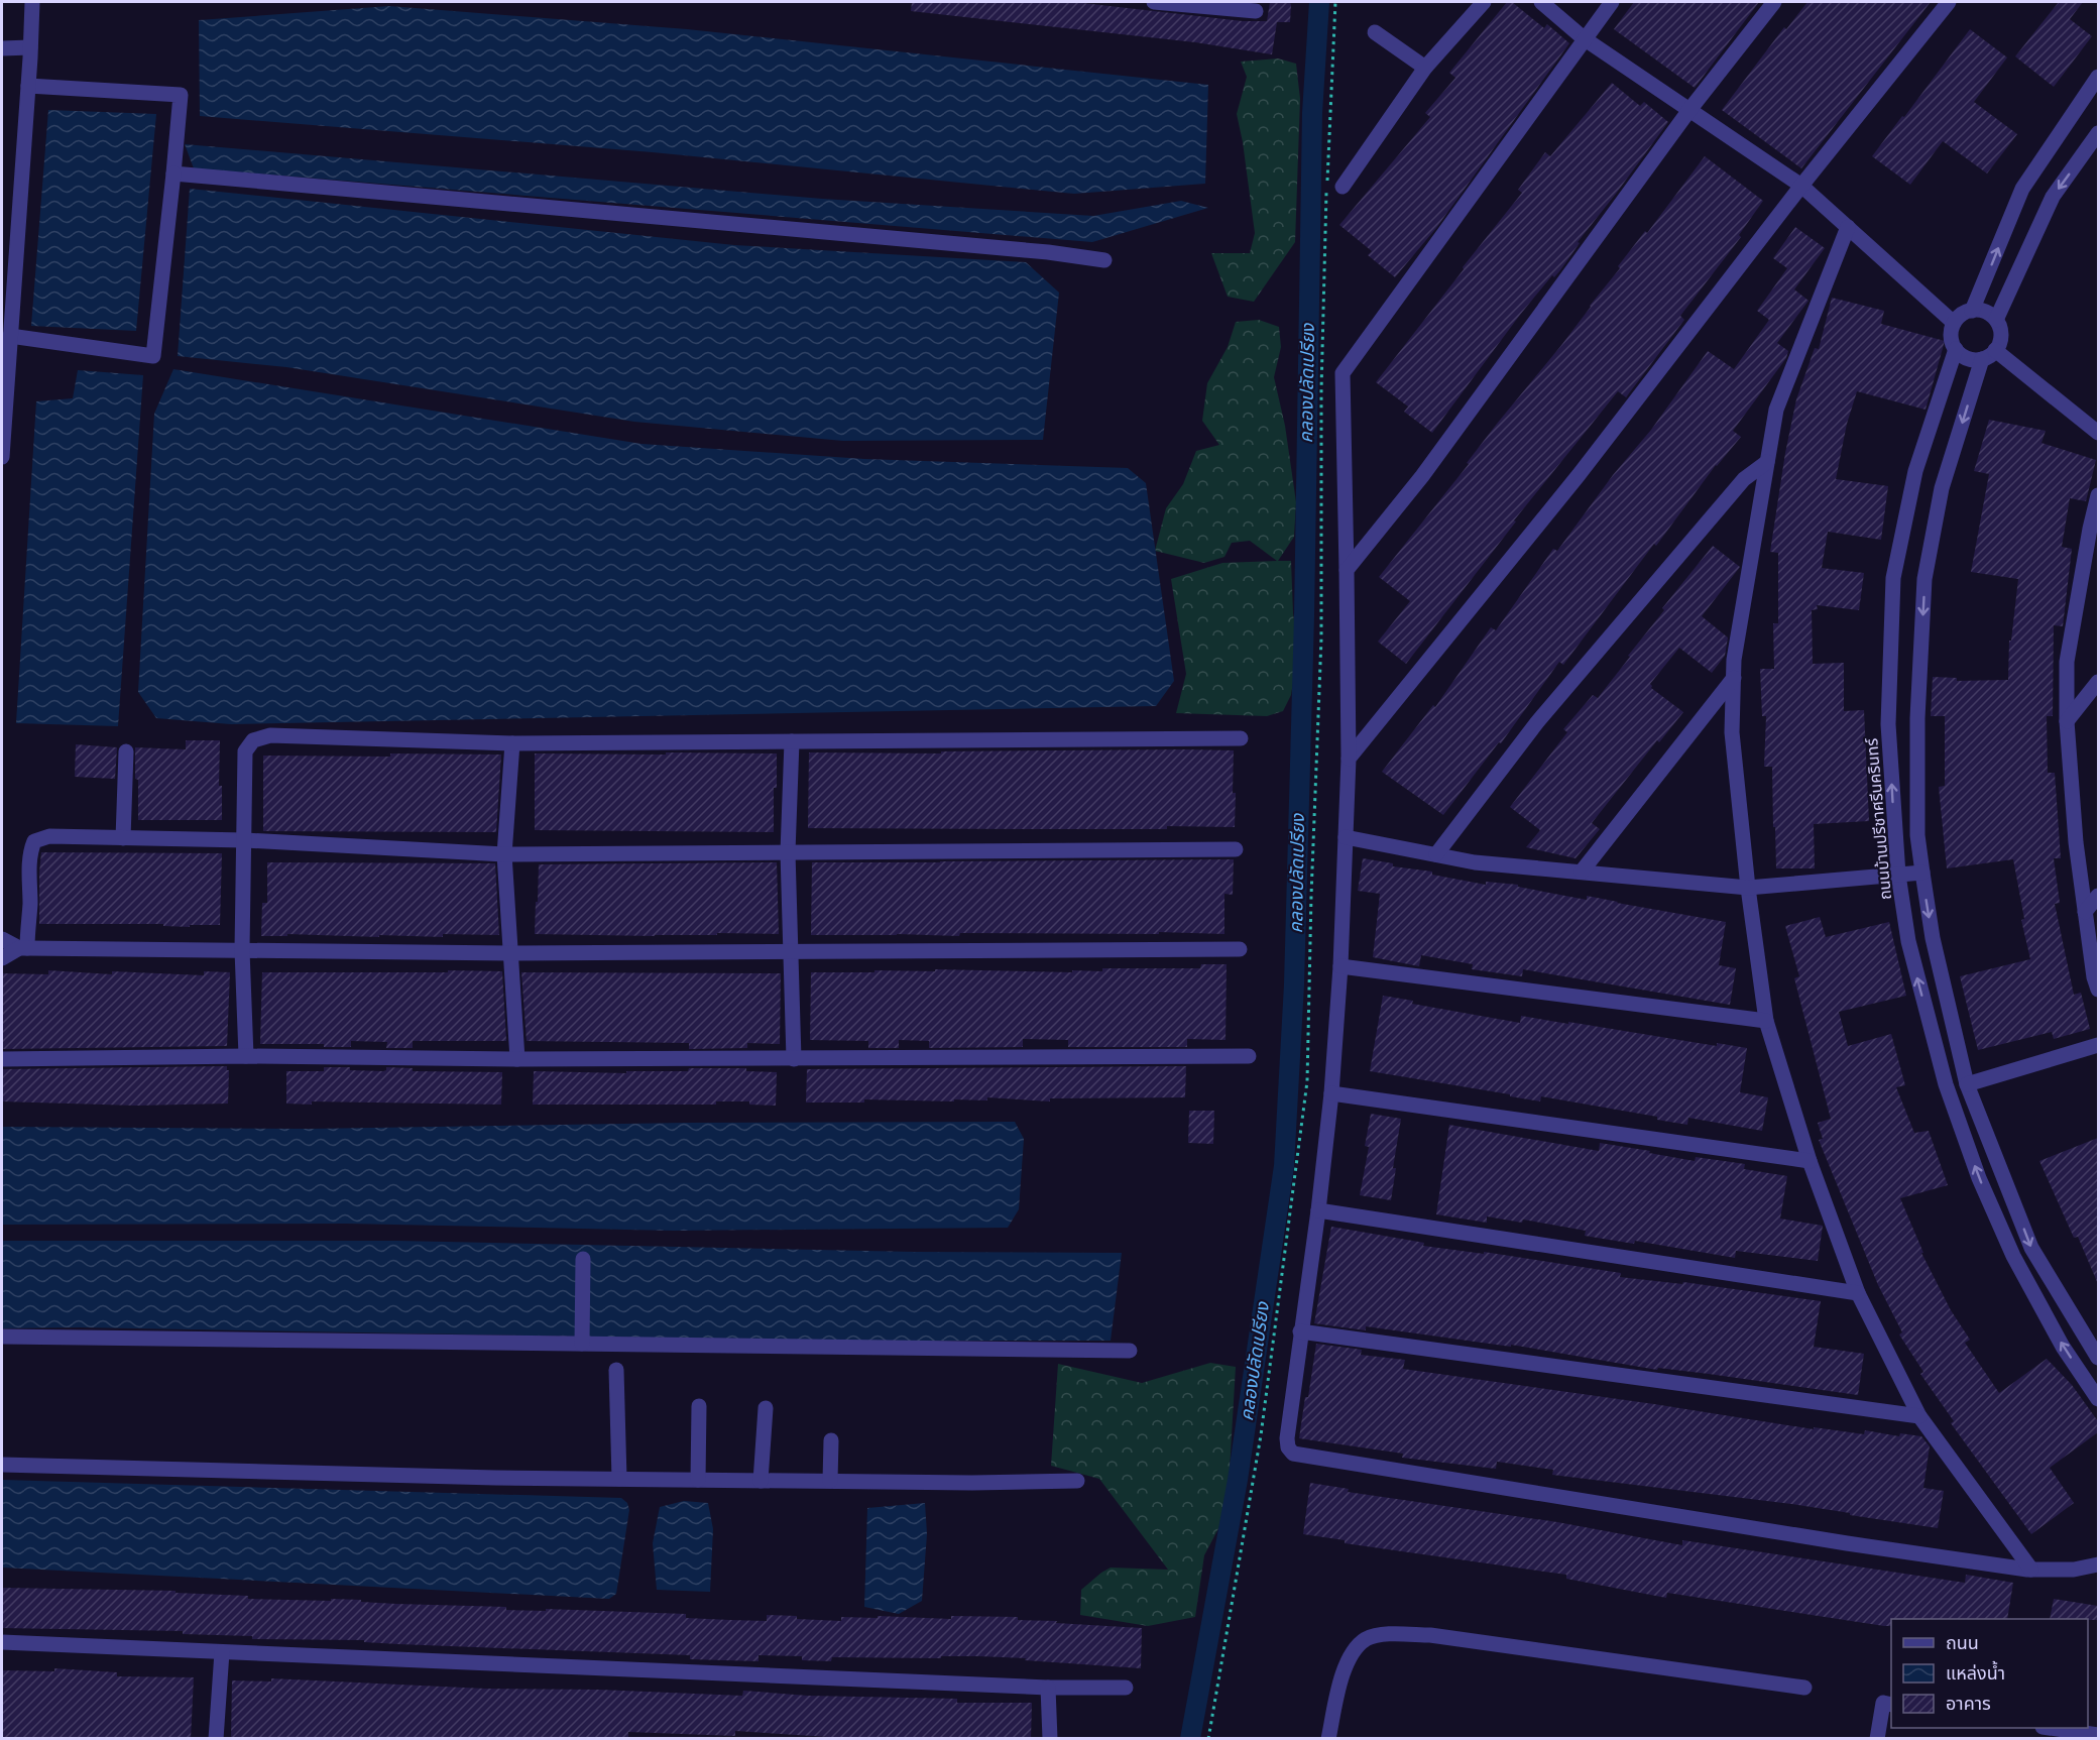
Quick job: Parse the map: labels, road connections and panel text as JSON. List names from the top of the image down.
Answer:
{
  "streets": {
    "street": ["ถนนบ้านปรีชาศรีนครินทร์"]
  },
  "water": ["คลองปลัดเปรียง"],
  "legend": ["ถนน", "แหล่งน้ำ", "อาคาร"]
}
